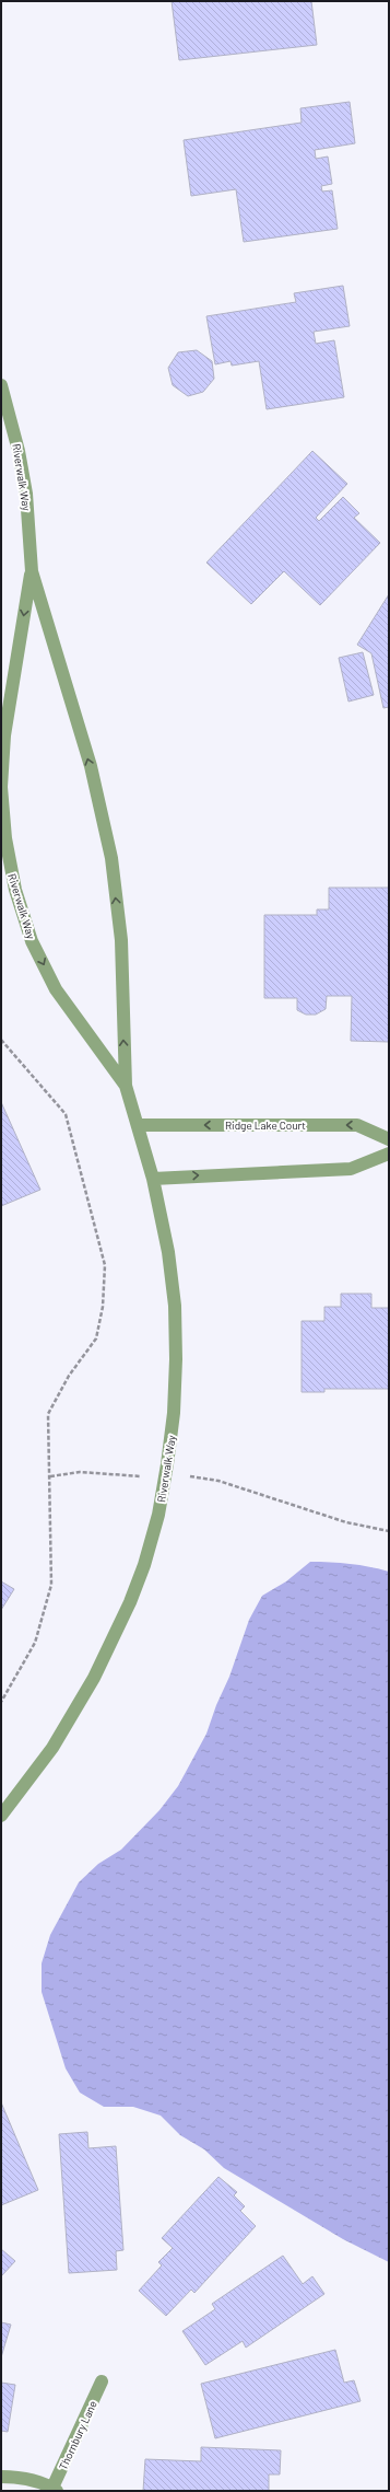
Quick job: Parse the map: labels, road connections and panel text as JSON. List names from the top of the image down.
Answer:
{
  "streets": {
    "street": ["Riverwalk Way", "Ridge Lake Court", "Thornbury Lane"]
  },
  "crossings": [
    ["Riverwalk Way", "Ridge Lake Court"]
  ]
}
